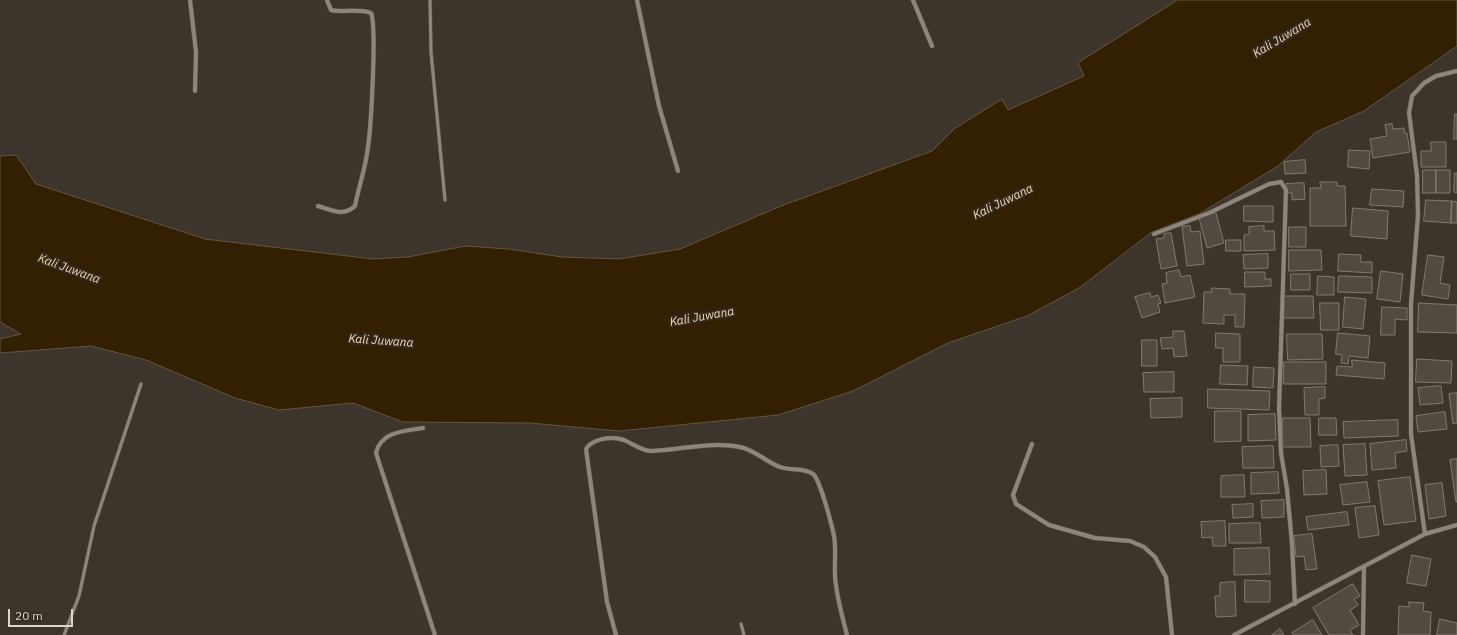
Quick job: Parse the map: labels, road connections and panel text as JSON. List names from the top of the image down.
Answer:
{
  "water": ["Kali Juwana"],
  "scale_bar": "20 m"
}
